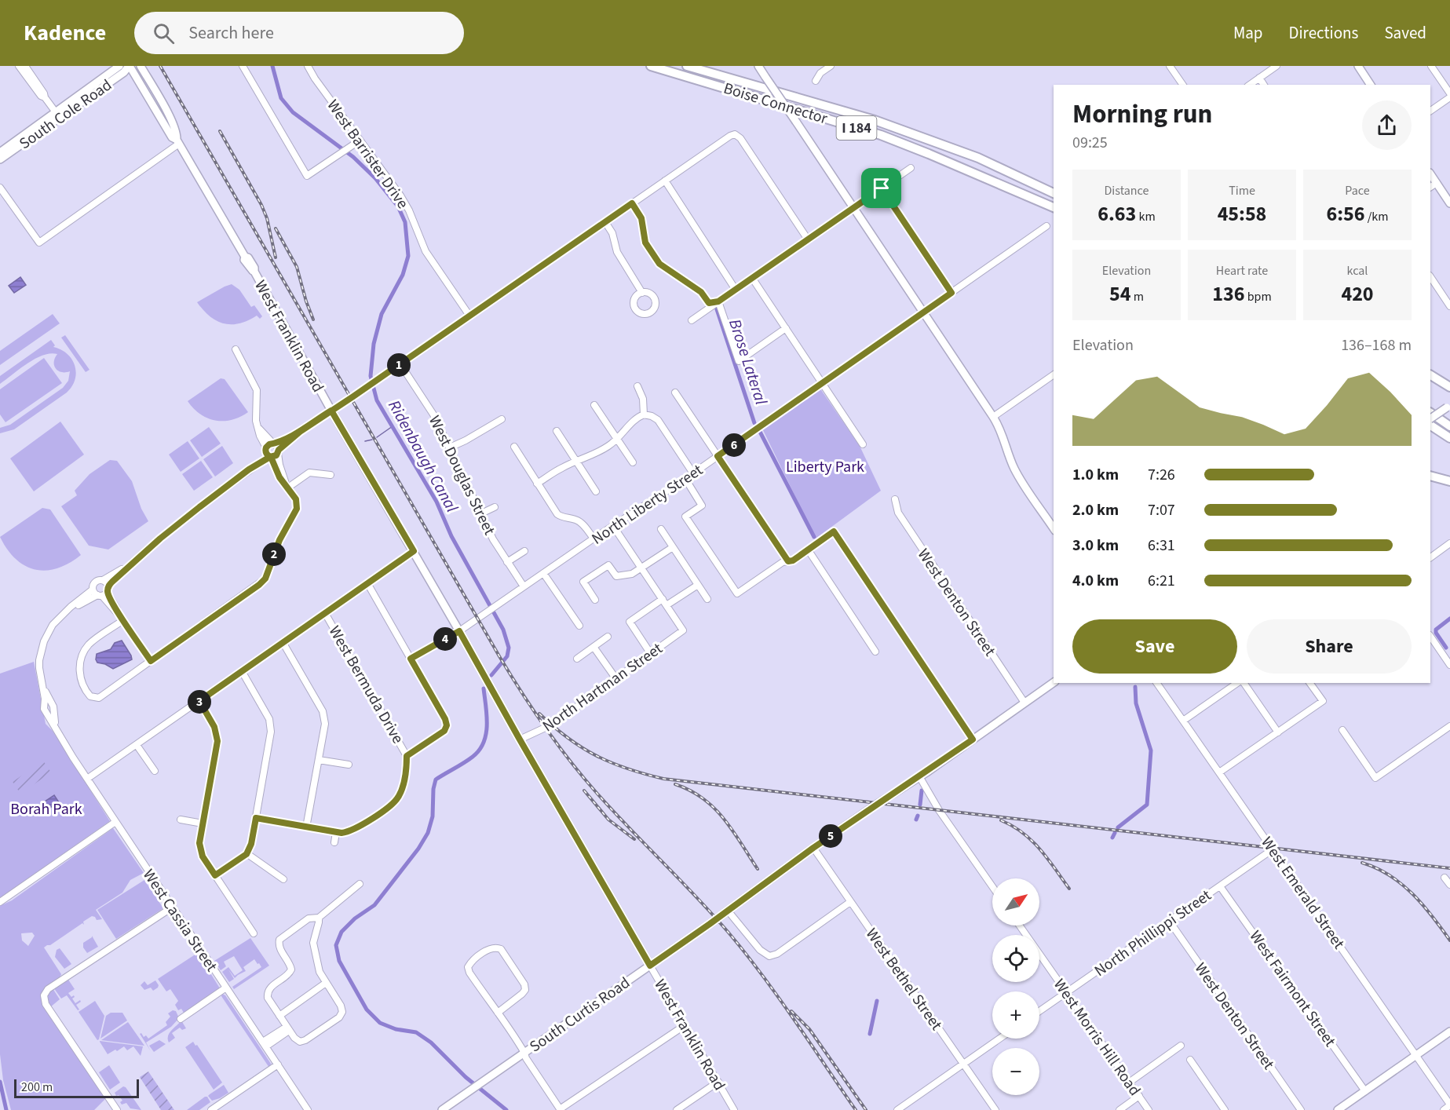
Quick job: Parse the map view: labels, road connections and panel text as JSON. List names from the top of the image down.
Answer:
{
  "streets": {
    "highway": ["Boise Connector", "I 184"],
    "main road": ["South Cole Road", "West Franklin Road", "South Curtis Road"],
    "street": [
      "West Barrister Drive",
      "West Douglas Street",
      "North Liberty Street",
      "West Denton Street",
      "West Bermuda Drive",
      "North Hartman Street",
      "West Emerald Street",
      "West Cassia Street",
      "North Phillippi Street",
      "West Bethel Street",
      "West Fairmont Street",
      "West Morris Hill Road"
    ]
  },
  "crossings": [
    ["South Cole Road", "West Franklin Road"],
    ["West Franklin Road", "North Liberty Street"],
    ["West Franklin Road", "North Hartman Street"],
    ["West Franklin Road", "South Curtis Road"],
    ["West Douglas Street", "North Liberty Street"],
    ["West Denton Street", "North Phillippi Street"],
    ["West Denton Street", "South Curtis Road"],
    ["West Emerald Street", "North Phillippi Street"],
    ["North Phillippi Street", "West Fairmont Street"],
    ["North Phillippi Street", "West Morris Hill Road"],
    ["West Bethel Street", "South Curtis Road"]
  ],
  "water": ["Brose Lateral", "Ridenbaugh Canal"],
  "parks": ["Liberty Park", "Borah Park"],
  "scale_bar": "200 m",
  "north": "top right",
  "page": {
    "header": "Kadence",
    "search": "Search here",
    "nav": ["Map", "Directions", "Saved"],
    "heading": ["Morning run", "09:25"],
    "stats": [
      ["Distance", "6.63 km"],
      ["Time", "45:58"],
      ["Pace", "6:56 /km"],
      ["Elevation", "54 m"],
      ["Heart rate", "136 bpm"],
      ["kcal", "420"]
    ],
    "chart": ["Elevation", "136–168 m"],
    "pins": [
      "1",
      "6",
      "2",
      "4",
      "3",
      "5"
    ],
    "list": [
      {
        "name": "1.0 km",
        "note": "7:26"
      },
      {
        "name": "2.0 km",
        "note": "7:07"
      },
      {
        "name": "3.0 km",
        "note": "6:31"
      },
      {
        "name": "4.0 km",
        "note": "6:21"
      }
    ],
    "buttons": ["Save", "Share"],
    "map_buttons": ["+", "−"],
    "scale": "200 m"
  }
}
